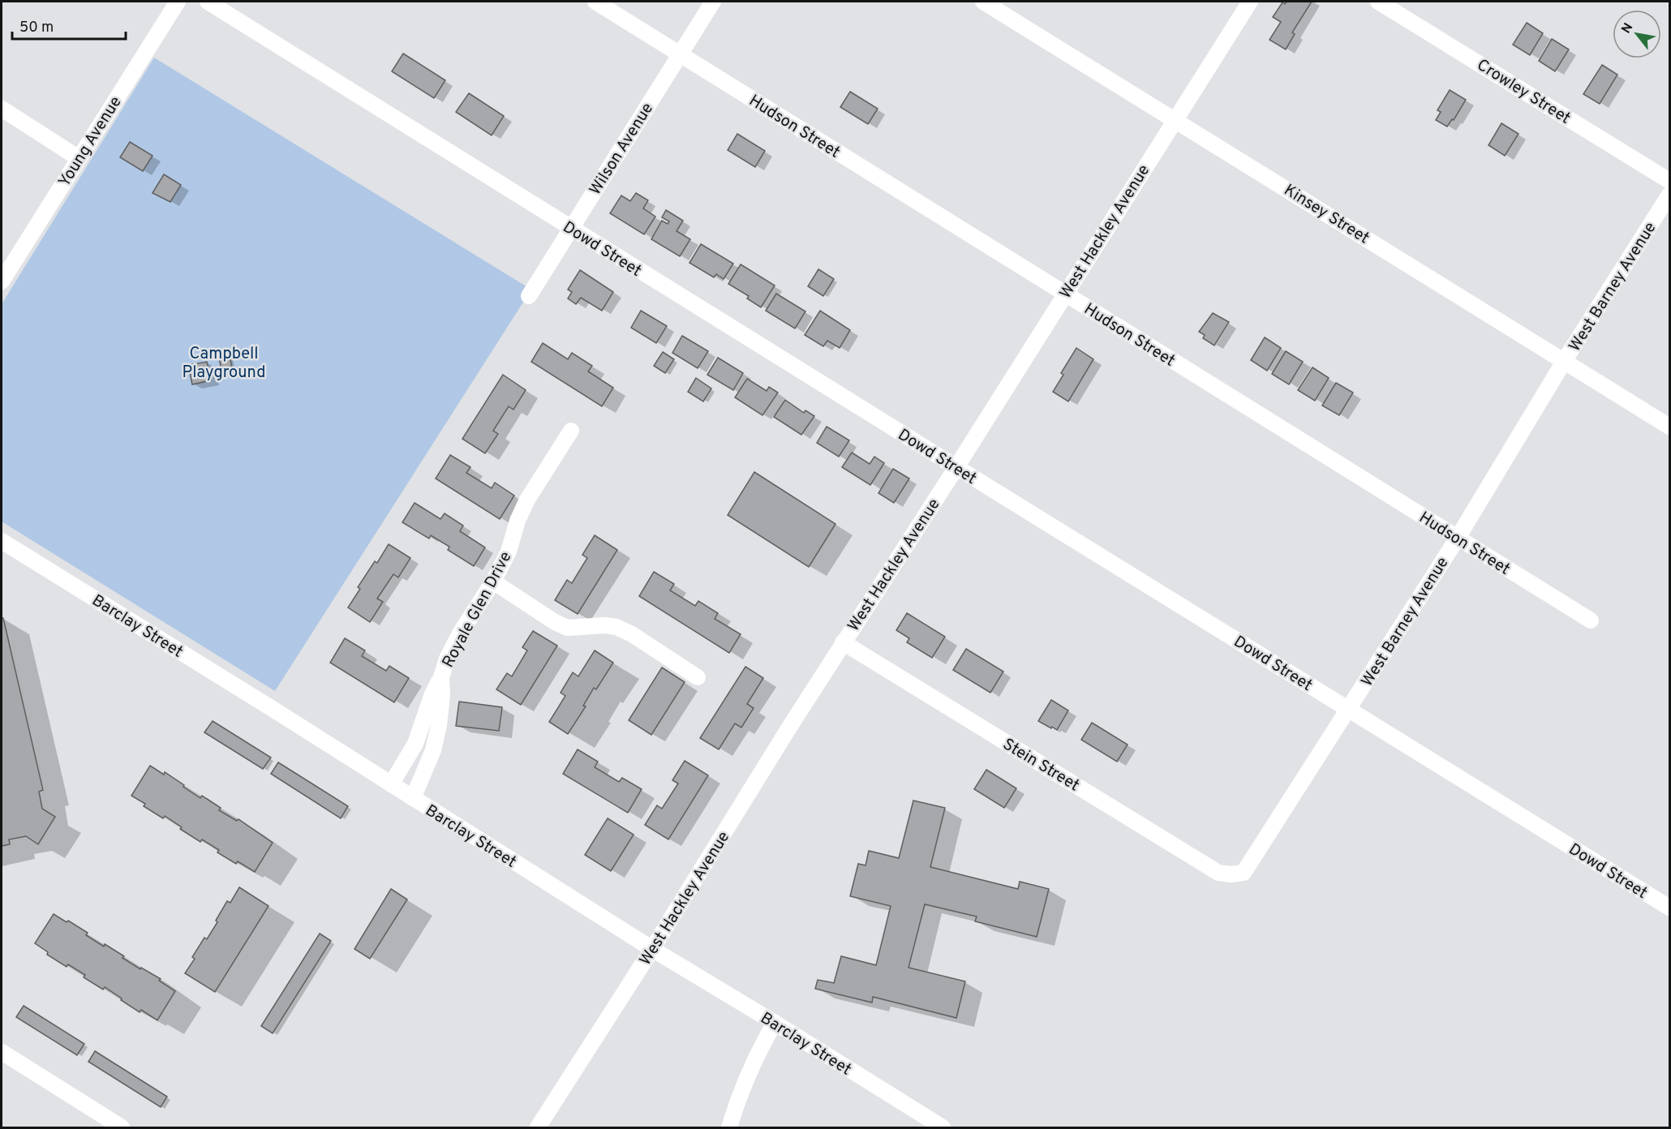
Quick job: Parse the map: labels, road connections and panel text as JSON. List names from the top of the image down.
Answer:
{
  "streets": {
    "street": [
      "Crowley Street",
      "Hudson Street",
      "Young Avenue",
      "Wilson Avenue",
      "Kinsey Street",
      "West Hackley Avenue",
      "Dowd Street",
      "West Barney Avenue",
      "Royale Glen Drive",
      "Barclay Street",
      "Stein Street"
    ]
  },
  "crossings": [
    ["Hudson Street", "Wilson Avenue"],
    ["Hudson Street", "West Hackley Avenue"],
    ["Hudson Street", "West Barney Avenue"],
    ["Wilson Avenue", "Dowd Street"],
    ["Kinsey Street", "West Hackley Avenue"],
    ["Kinsey Street", "West Barney Avenue"],
    ["West Hackley Avenue", "Dowd Street"],
    ["West Hackley Avenue", "Barclay Street"],
    ["West Hackley Avenue", "Stein Street"],
    ["Dowd Street", "West Barney Avenue"],
    ["West Barney Avenue", "Stein Street"],
    ["Royale Glen Drive", "Barclay Street"]
  ],
  "parks": ["Campbell Playground"],
  "scale_bar": "50 m",
  "north": "top left"
}
